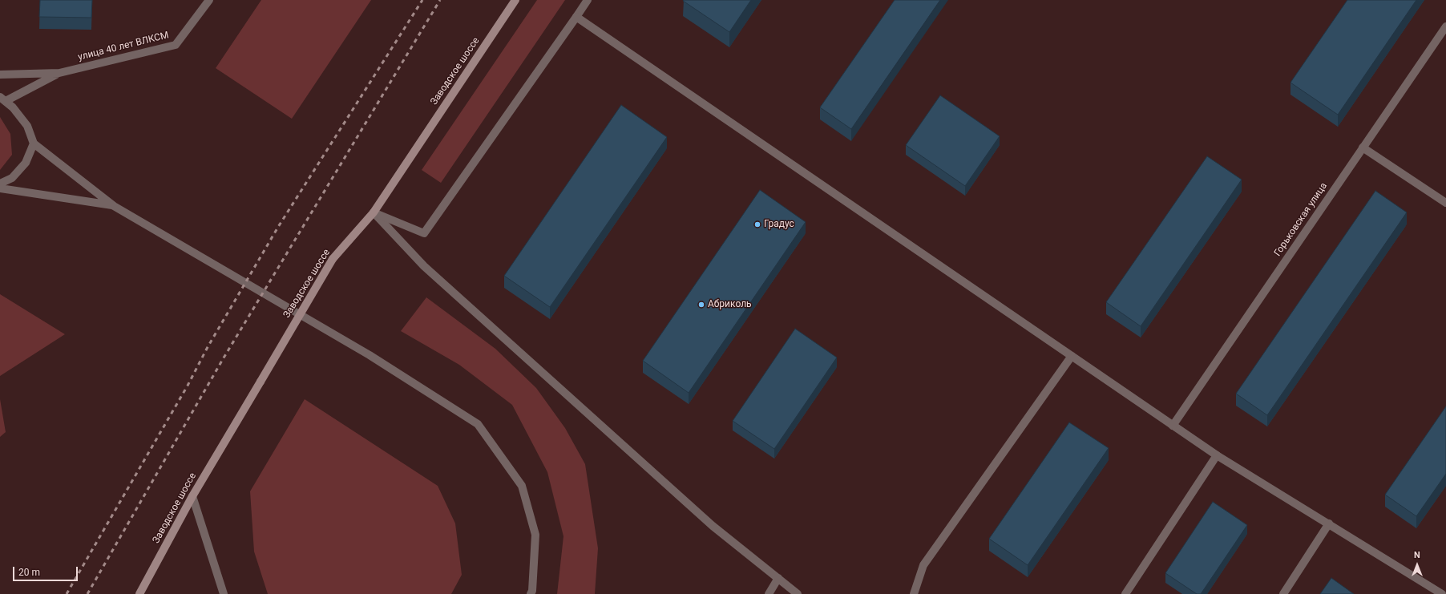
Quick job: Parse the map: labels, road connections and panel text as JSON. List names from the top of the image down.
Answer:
{
  "streets": {
    "main road": ["Заводское шоссе"],
    "street": ["улица 40 лет ВЛКСМ", "Горьковская улица"]
  },
  "places": ["Градус", "Абриколь"],
  "scale_bar": "20 m",
  "north": "top"
}
